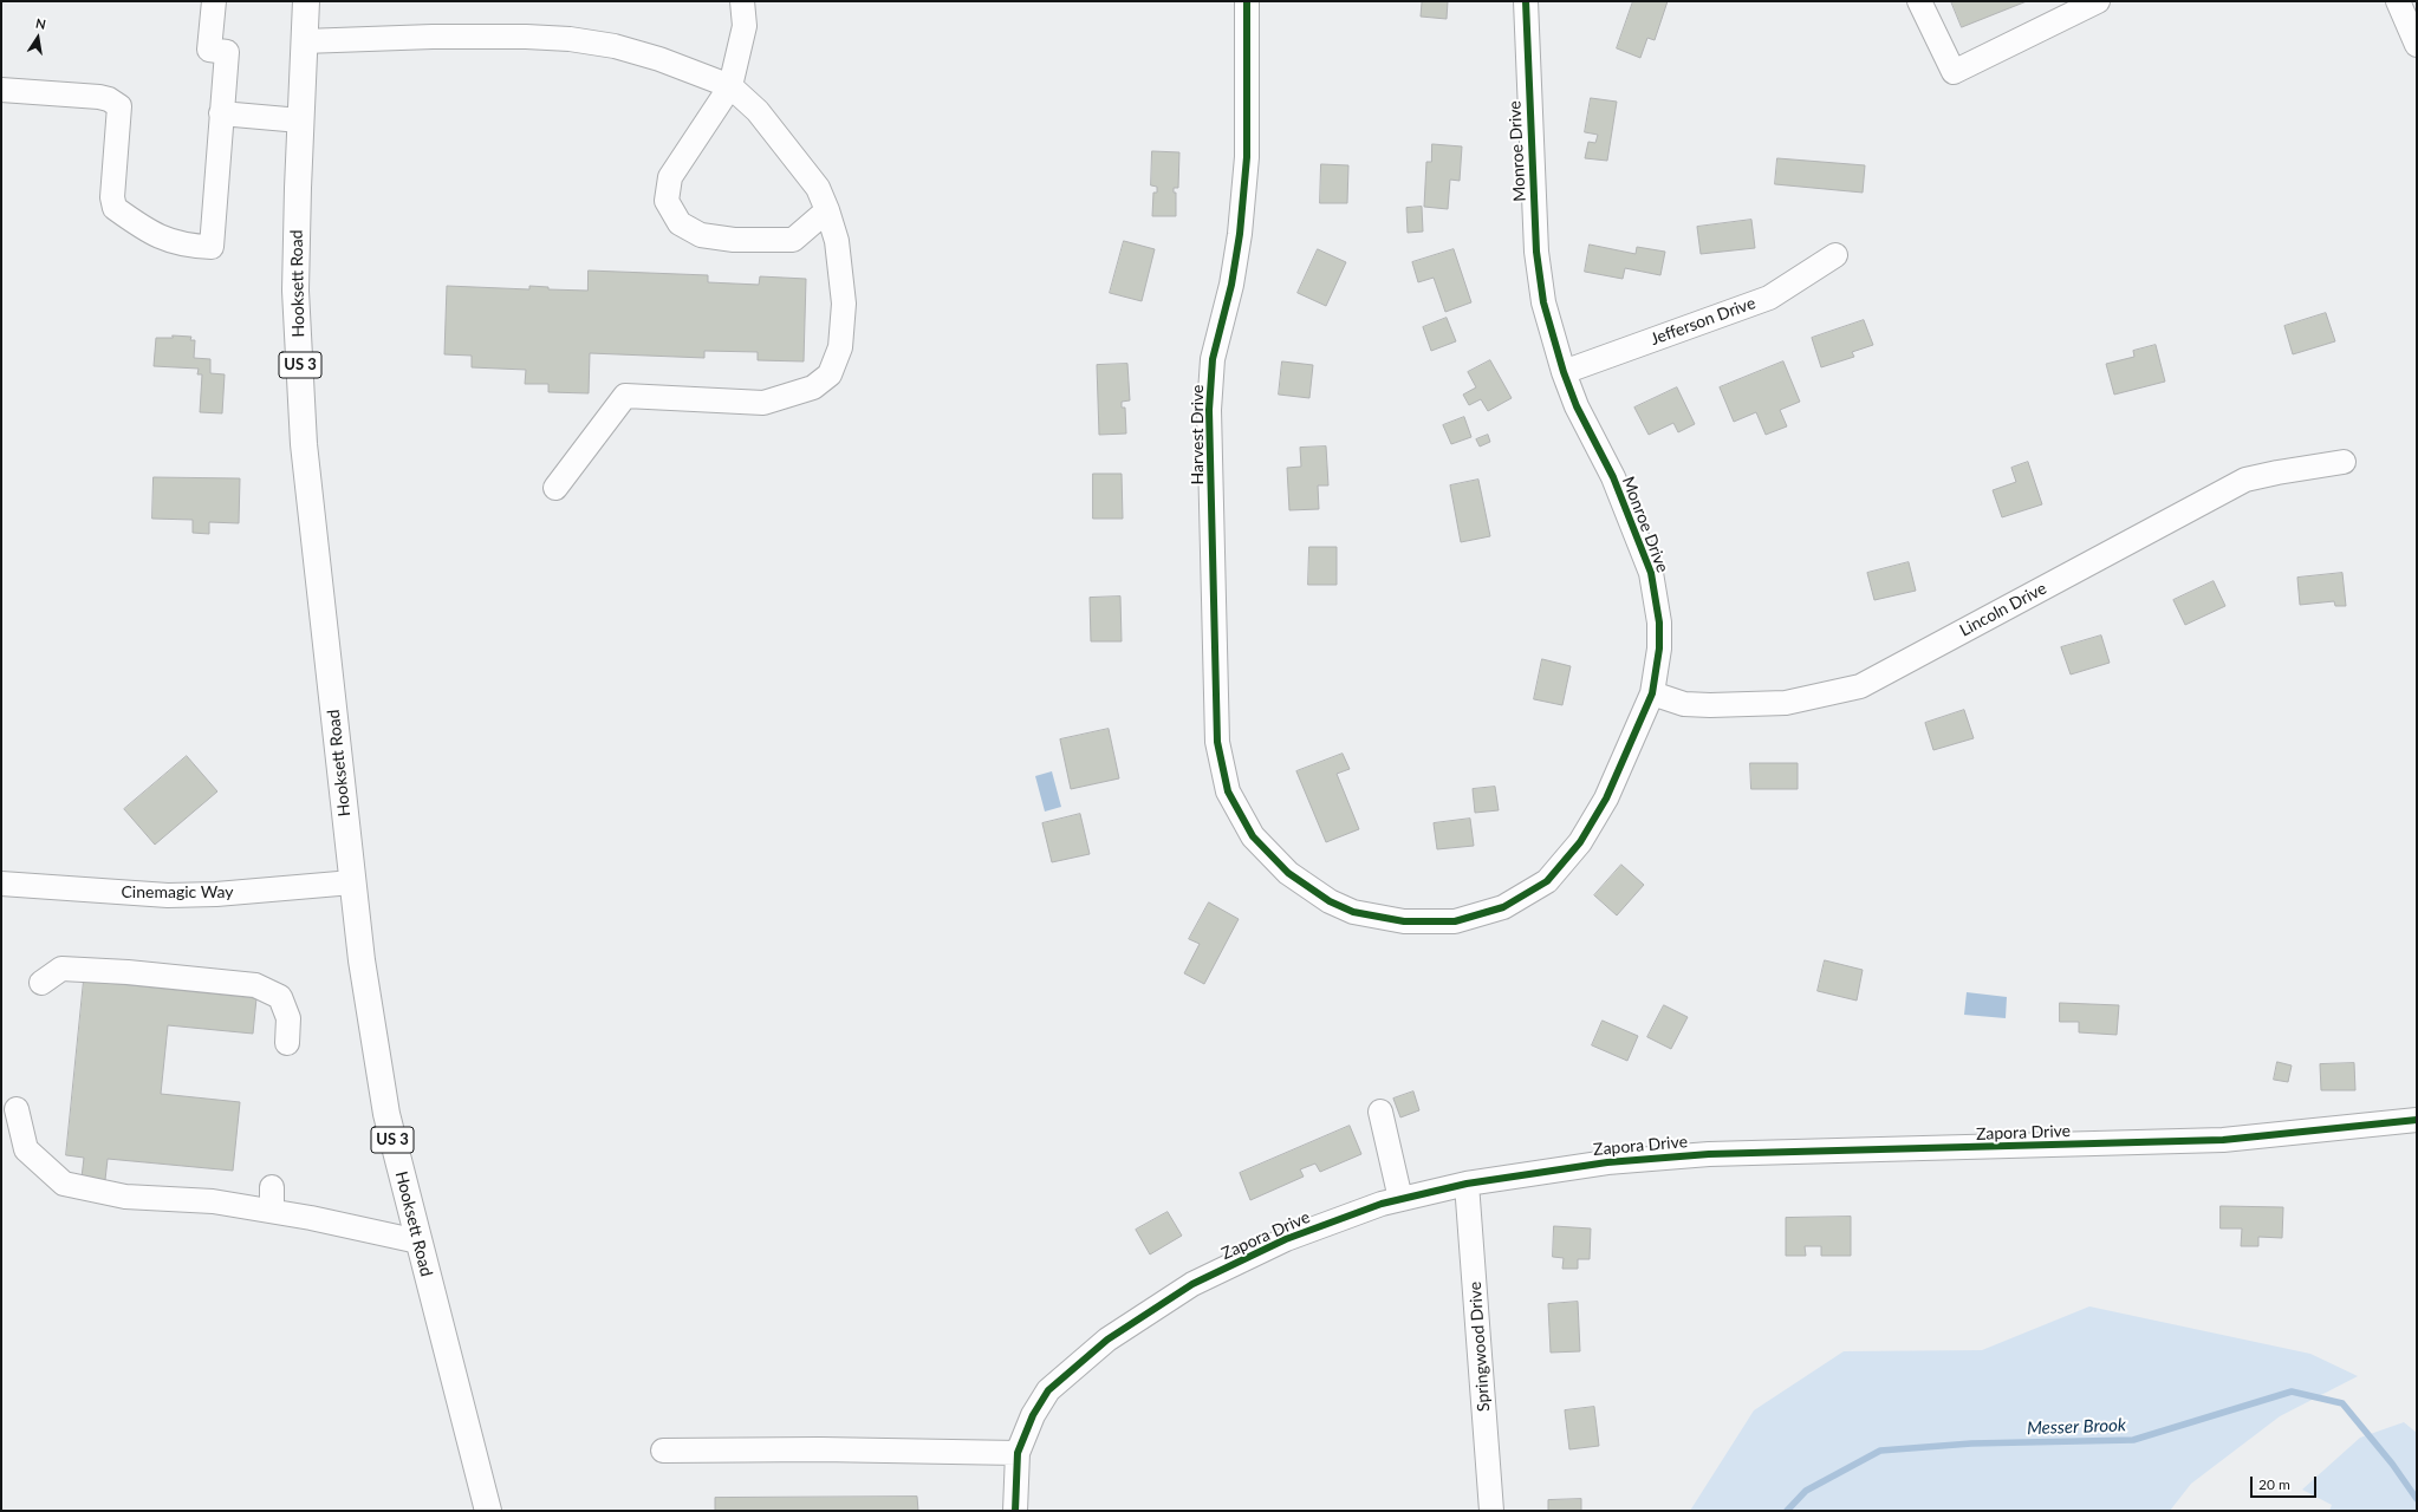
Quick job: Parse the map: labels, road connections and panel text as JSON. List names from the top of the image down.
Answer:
{
  "streets": {
    "main road": ["Hooksett Road", "US 3"],
    "street": [
      "Monroe Drive",
      "Jefferson Drive",
      "Harvest Drive",
      "Lincoln Drive",
      "Cinemagic Way",
      "Zapora Drive",
      "Springwood Drive"
    ]
  },
  "crossings": [
    ["Monroe Drive", "Jefferson Drive"],
    ["Monroe Drive", "Harvest Drive"],
    ["Monroe Drive", "Lincoln Drive"],
    ["Hooksett Road", "Cinemagic Way"],
    ["Zapora Drive", "Springwood Drive"]
  ],
  "water": ["Messer Brook"],
  "scale_bar": "20 m",
  "north": "top"
}
